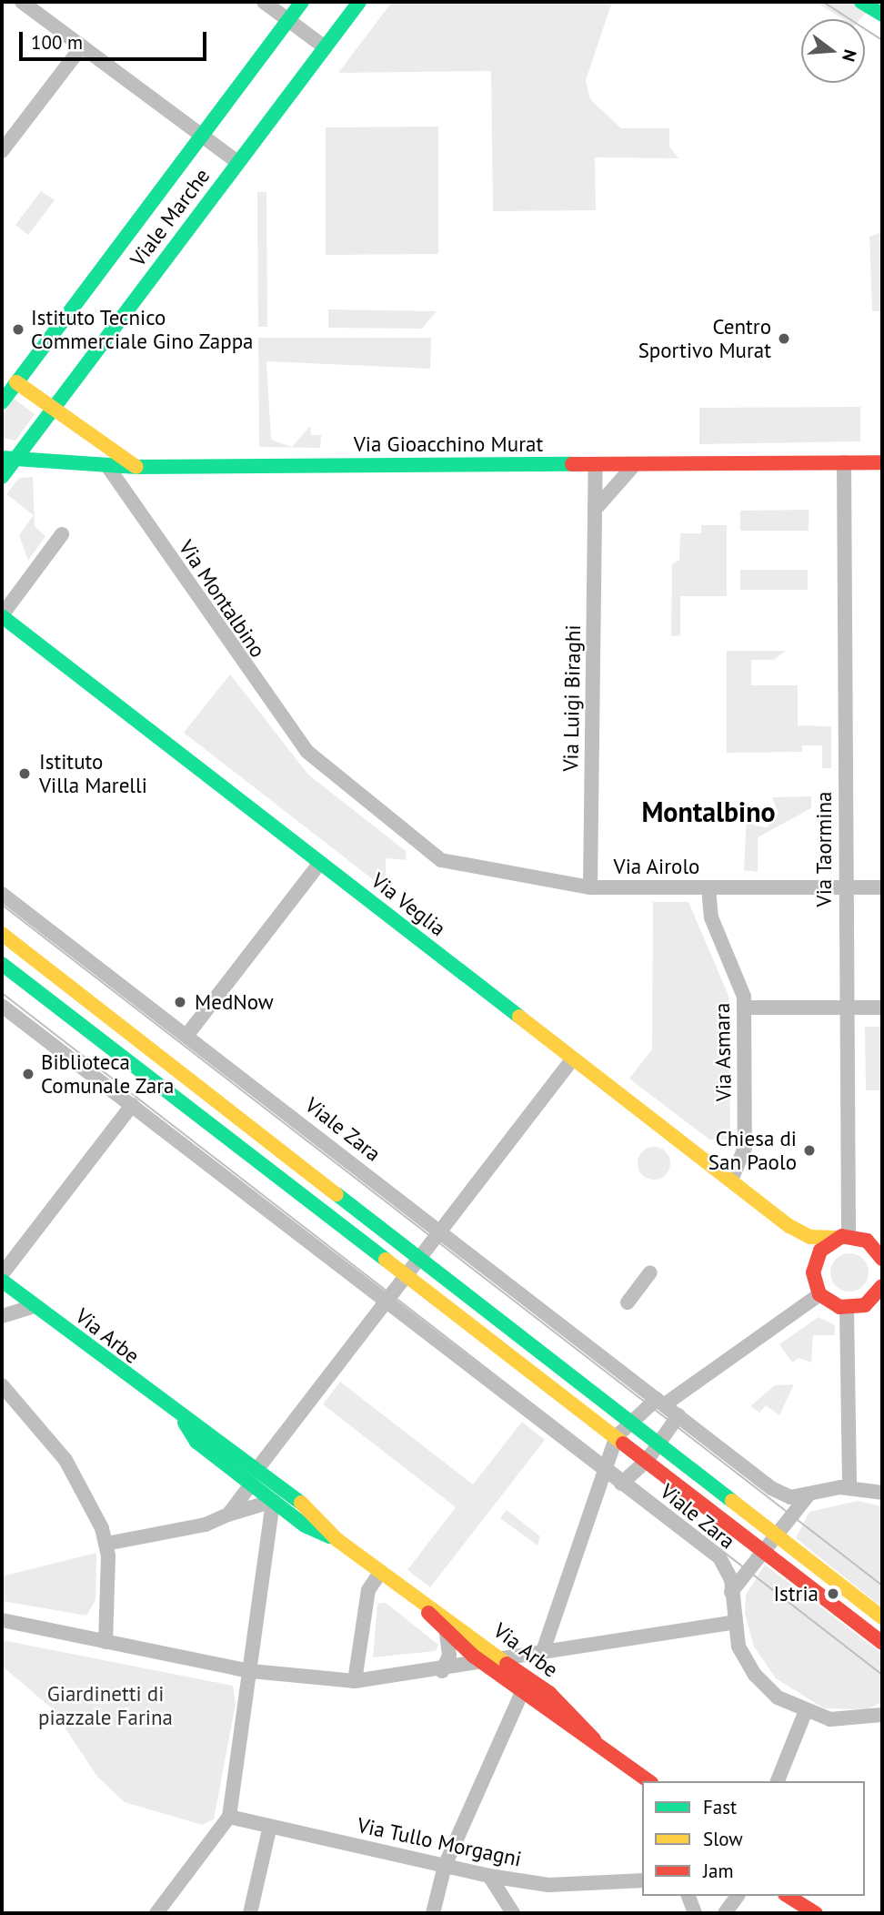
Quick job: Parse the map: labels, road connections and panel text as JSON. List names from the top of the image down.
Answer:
{
  "streets": {
    "main road": [
      "Viale Marche",
      "Via Gioacchino Murat",
      "Via Veglia",
      "Viale Zara",
      "Via Arbe"
    ],
    "street": [
      "Via Montalbino",
      "Via Luigi Biraghi",
      "Via Taormina",
      "Via Airolo",
      "Via Asmara",
      "Via Tullo Morgagni"
    ]
  },
  "crossings": [
    ["Viale Marche", "Via Gioacchino Murat"],
    ["Via Gioacchino Murat", "Via Montalbino"],
    ["Via Gioacchino Murat", "Via Luigi Biraghi"],
    ["Via Gioacchino Murat", "Via Taormina"],
    ["Via Montalbino", "Via Airolo"],
    ["Via Luigi Biraghi", "Via Airolo"],
    ["Via Taormina", "Via Airolo"],
    ["Via Taormina", "Via Veglia"],
    ["Via Airolo", "Via Asmara"],
    ["Via Veglia", "Via Asmara"]
  ],
  "districts": ["Montalbino"],
  "parks": ["Giardinetti di piazzale Farina"],
  "places": [
    "Istituto Tecnico Commerciale Gino Zappa",
    "Centro Sportivo Murat",
    "Istituto Villa Marelli",
    "MedNow",
    "Biblioteca Comunale Zara",
    "Chiesa di San Paolo",
    "Istria"
  ],
  "legend": ["Fast", "Slow", "Jam"],
  "scale_bar": "100 m",
  "north": "right"
}
